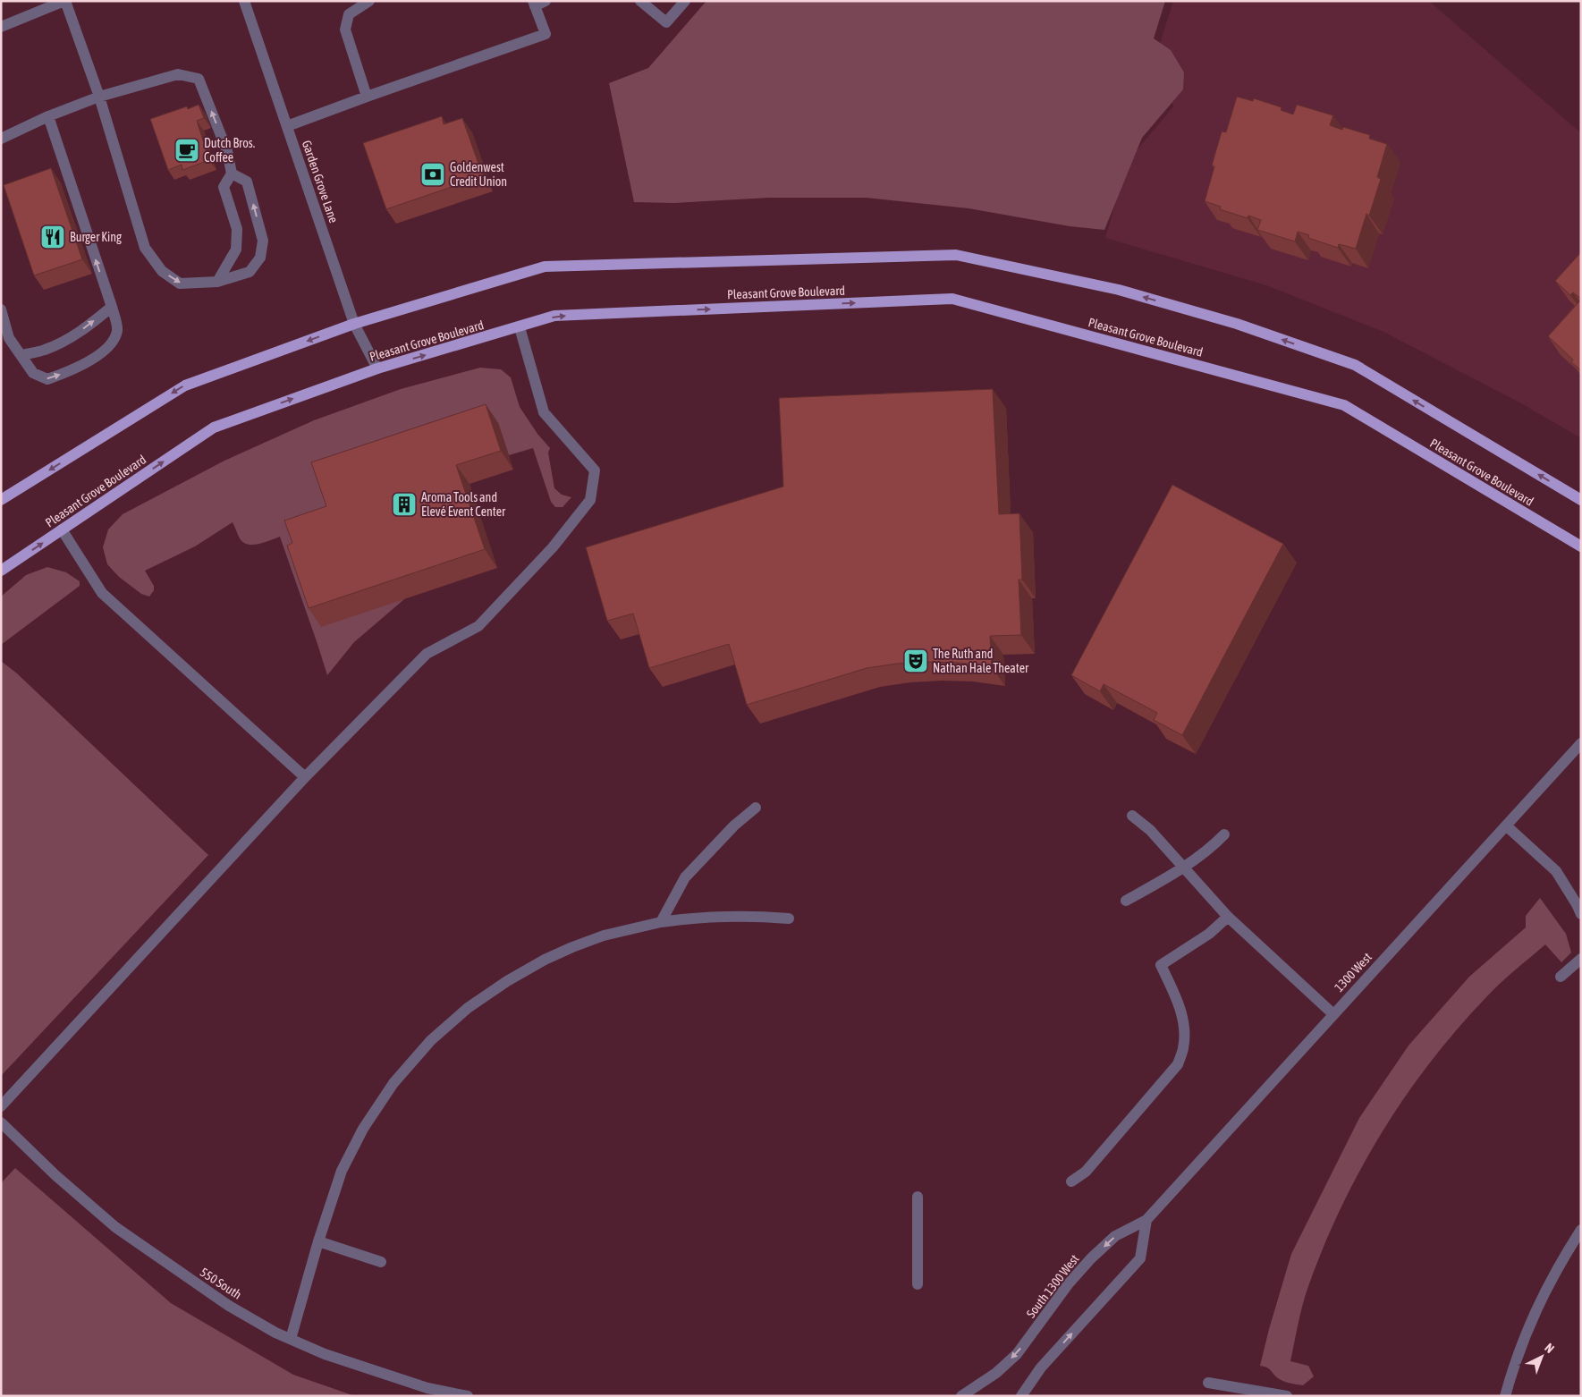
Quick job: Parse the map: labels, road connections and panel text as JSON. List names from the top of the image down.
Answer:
{
  "streets": {
    "main road": ["Pleasant Grove Boulevard"],
    "street": [
      "Garden Grove Lane",
      "1300 West",
      "550 South",
      "South 1300 West"
    ]
  },
  "crossings": [
    ["Garden Grove Lane", "Pleasant Grove Boulevard"],
    ["1300 West", "South 1300 West"]
  ],
  "places": {
    "cafe": ["Dutch Bros. Coffee"],
    "bank": ["Goldenwest Credit Union"],
    "restaurant": ["Burger King"],
    "building": ["Aroma Tools and Elevé Event Center"],
    "theatre": ["The Ruth and Nathan Hale Theater"]
  },
  "north": "top right"
}
